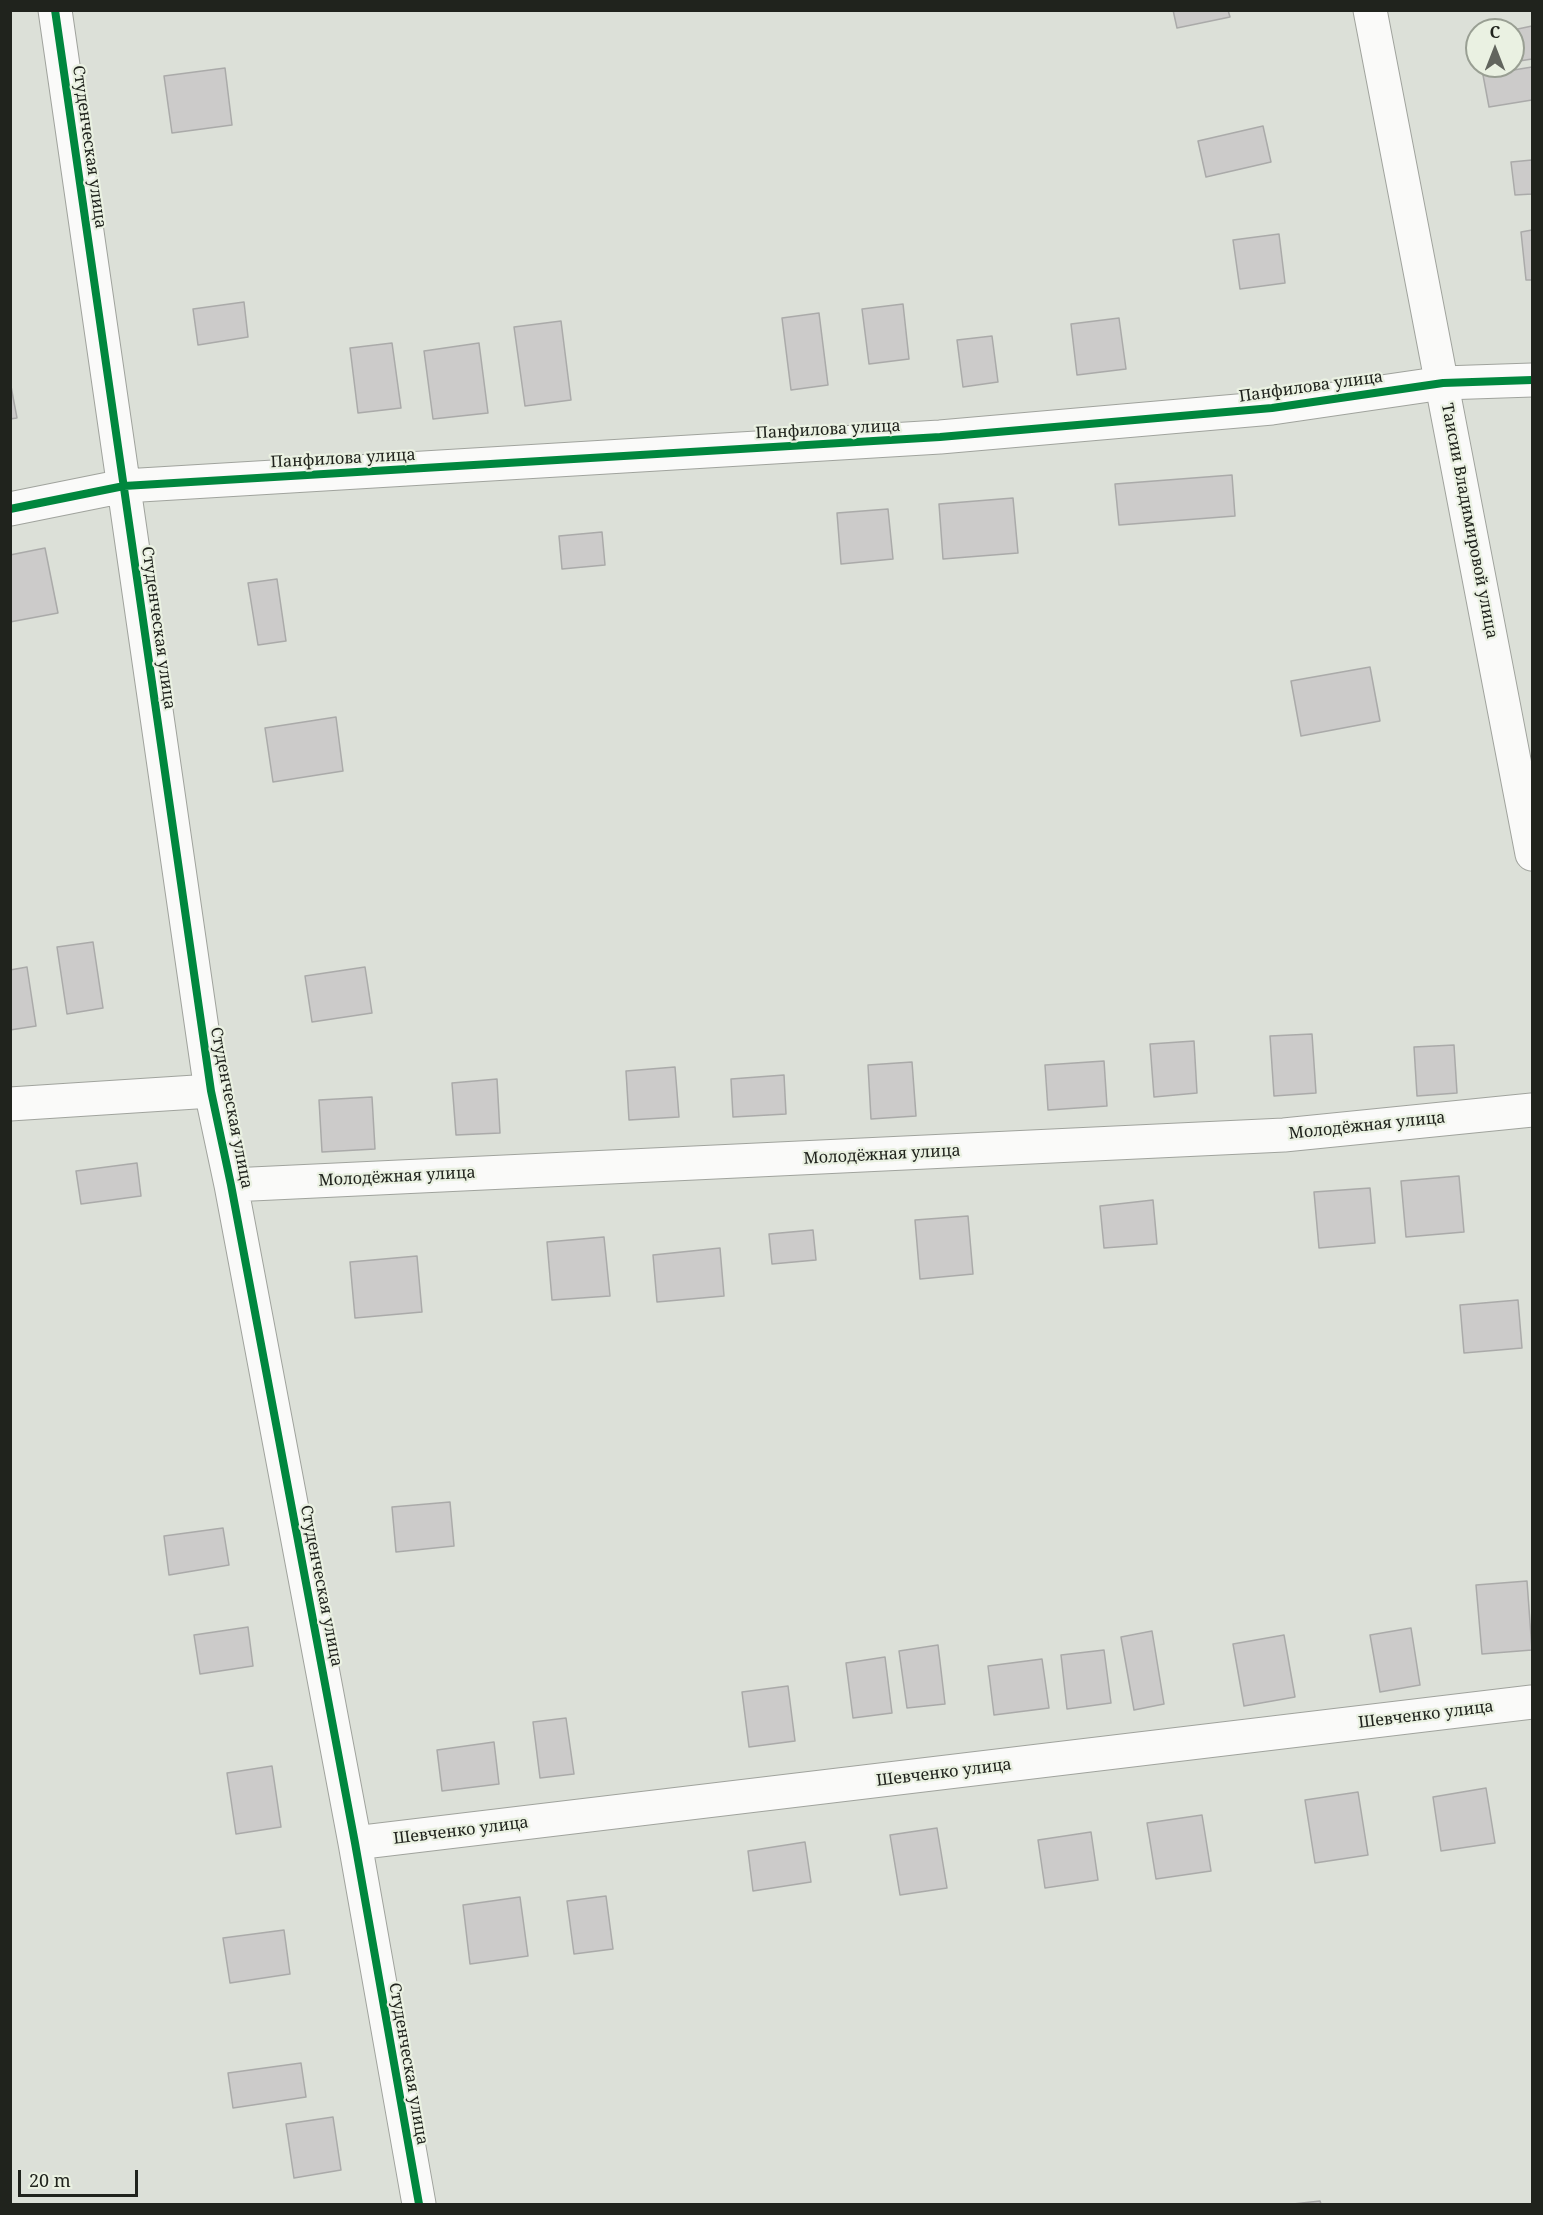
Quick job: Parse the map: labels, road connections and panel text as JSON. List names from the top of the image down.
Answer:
{
  "streets": {
    "street": [
      "Студенческая улица",
      "Панфилова улица",
      "Таисии Владимировой улица",
      "Молодёжная улица",
      "Шевченко улица"
    ]
  },
  "crossings": [
    ["Студенческая улица", "Панфилова улица"],
    ["Студенческая улица", "Молодёжная улица"],
    ["Студенческая улица", "Шевченко улица"],
    ["Панфилова улица", "Таисии Владимировой улица"]
  ],
  "scale_bar": "20 m",
  "north": "top"
}
